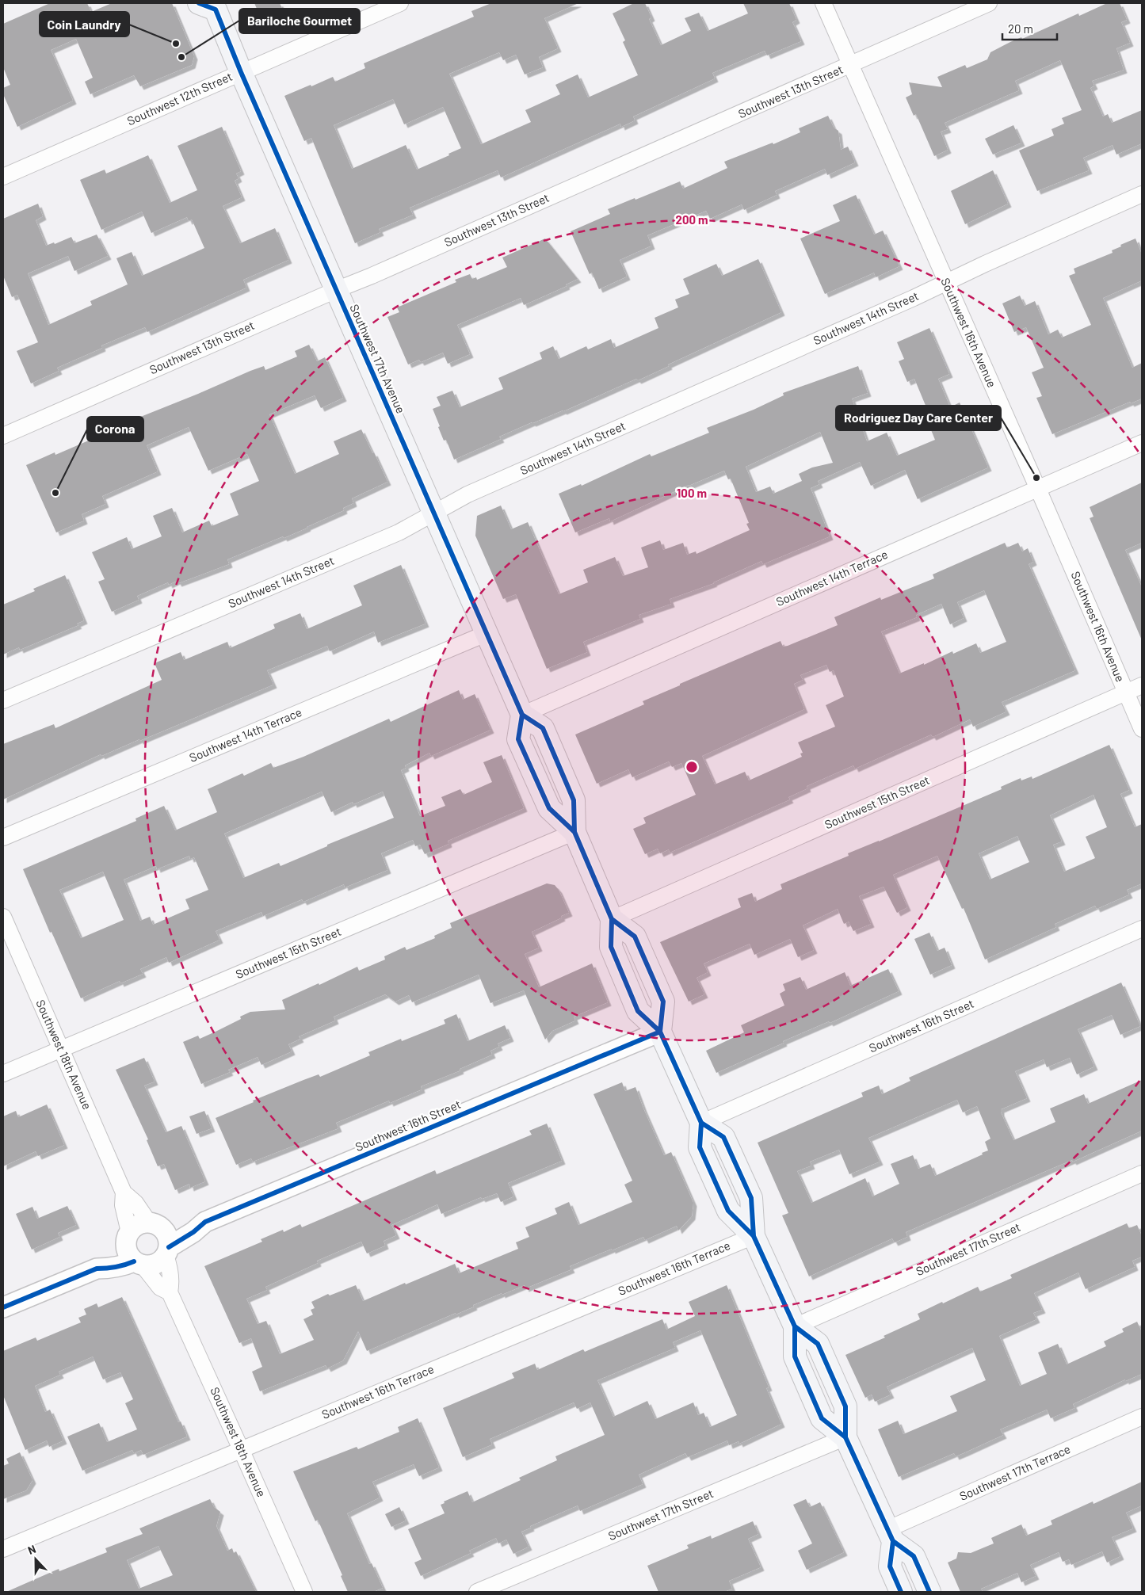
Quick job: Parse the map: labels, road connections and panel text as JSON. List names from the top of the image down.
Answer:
{
  "streets": {
    "main road": ["Southwest 17th Avenue"],
    "street": [
      "Southwest 13th Street",
      "Southwest 12th Street",
      "Southwest 14th Street",
      "Southwest 16th Avenue",
      "Southwest 14th Terrace",
      "Southwest 15th Street",
      "Southwest 16th Street",
      "Southwest 18th Avenue",
      "Southwest 17th Street",
      "Southwest 16th Terrace",
      "Southwest 17th Terrace"
    ]
  },
  "crossings": [
    ["Southwest 13th Street", "Southwest 16th Avenue"],
    ["Southwest 13th Street", "Southwest 17th Avenue"],
    ["Southwest 12th Street", "Southwest 17th Avenue"],
    ["Southwest 14th Street", "Southwest 16th Avenue"],
    ["Southwest 14th Street", "Southwest 17th Avenue"],
    ["Southwest 16th Avenue", "Southwest 14th Terrace"],
    ["Southwest 16th Avenue", "Southwest 15th Street"],
    ["Southwest 17th Avenue", "Southwest 14th Terrace"],
    ["Southwest 15th Street", "Southwest 18th Avenue"],
    ["Southwest 16th Street", "Southwest 18th Avenue"],
    ["Southwest 18th Avenue", "Southwest 16th Terrace"]
  ],
  "places": [
    "Coin Laundry",
    "Bariloche Gourmet",
    "Rodriguez Day Care Center",
    "Corona"
  ],
  "scale_bar": "20 m",
  "north": "top",
  "rings": ["200 m", "100 m"]
}
